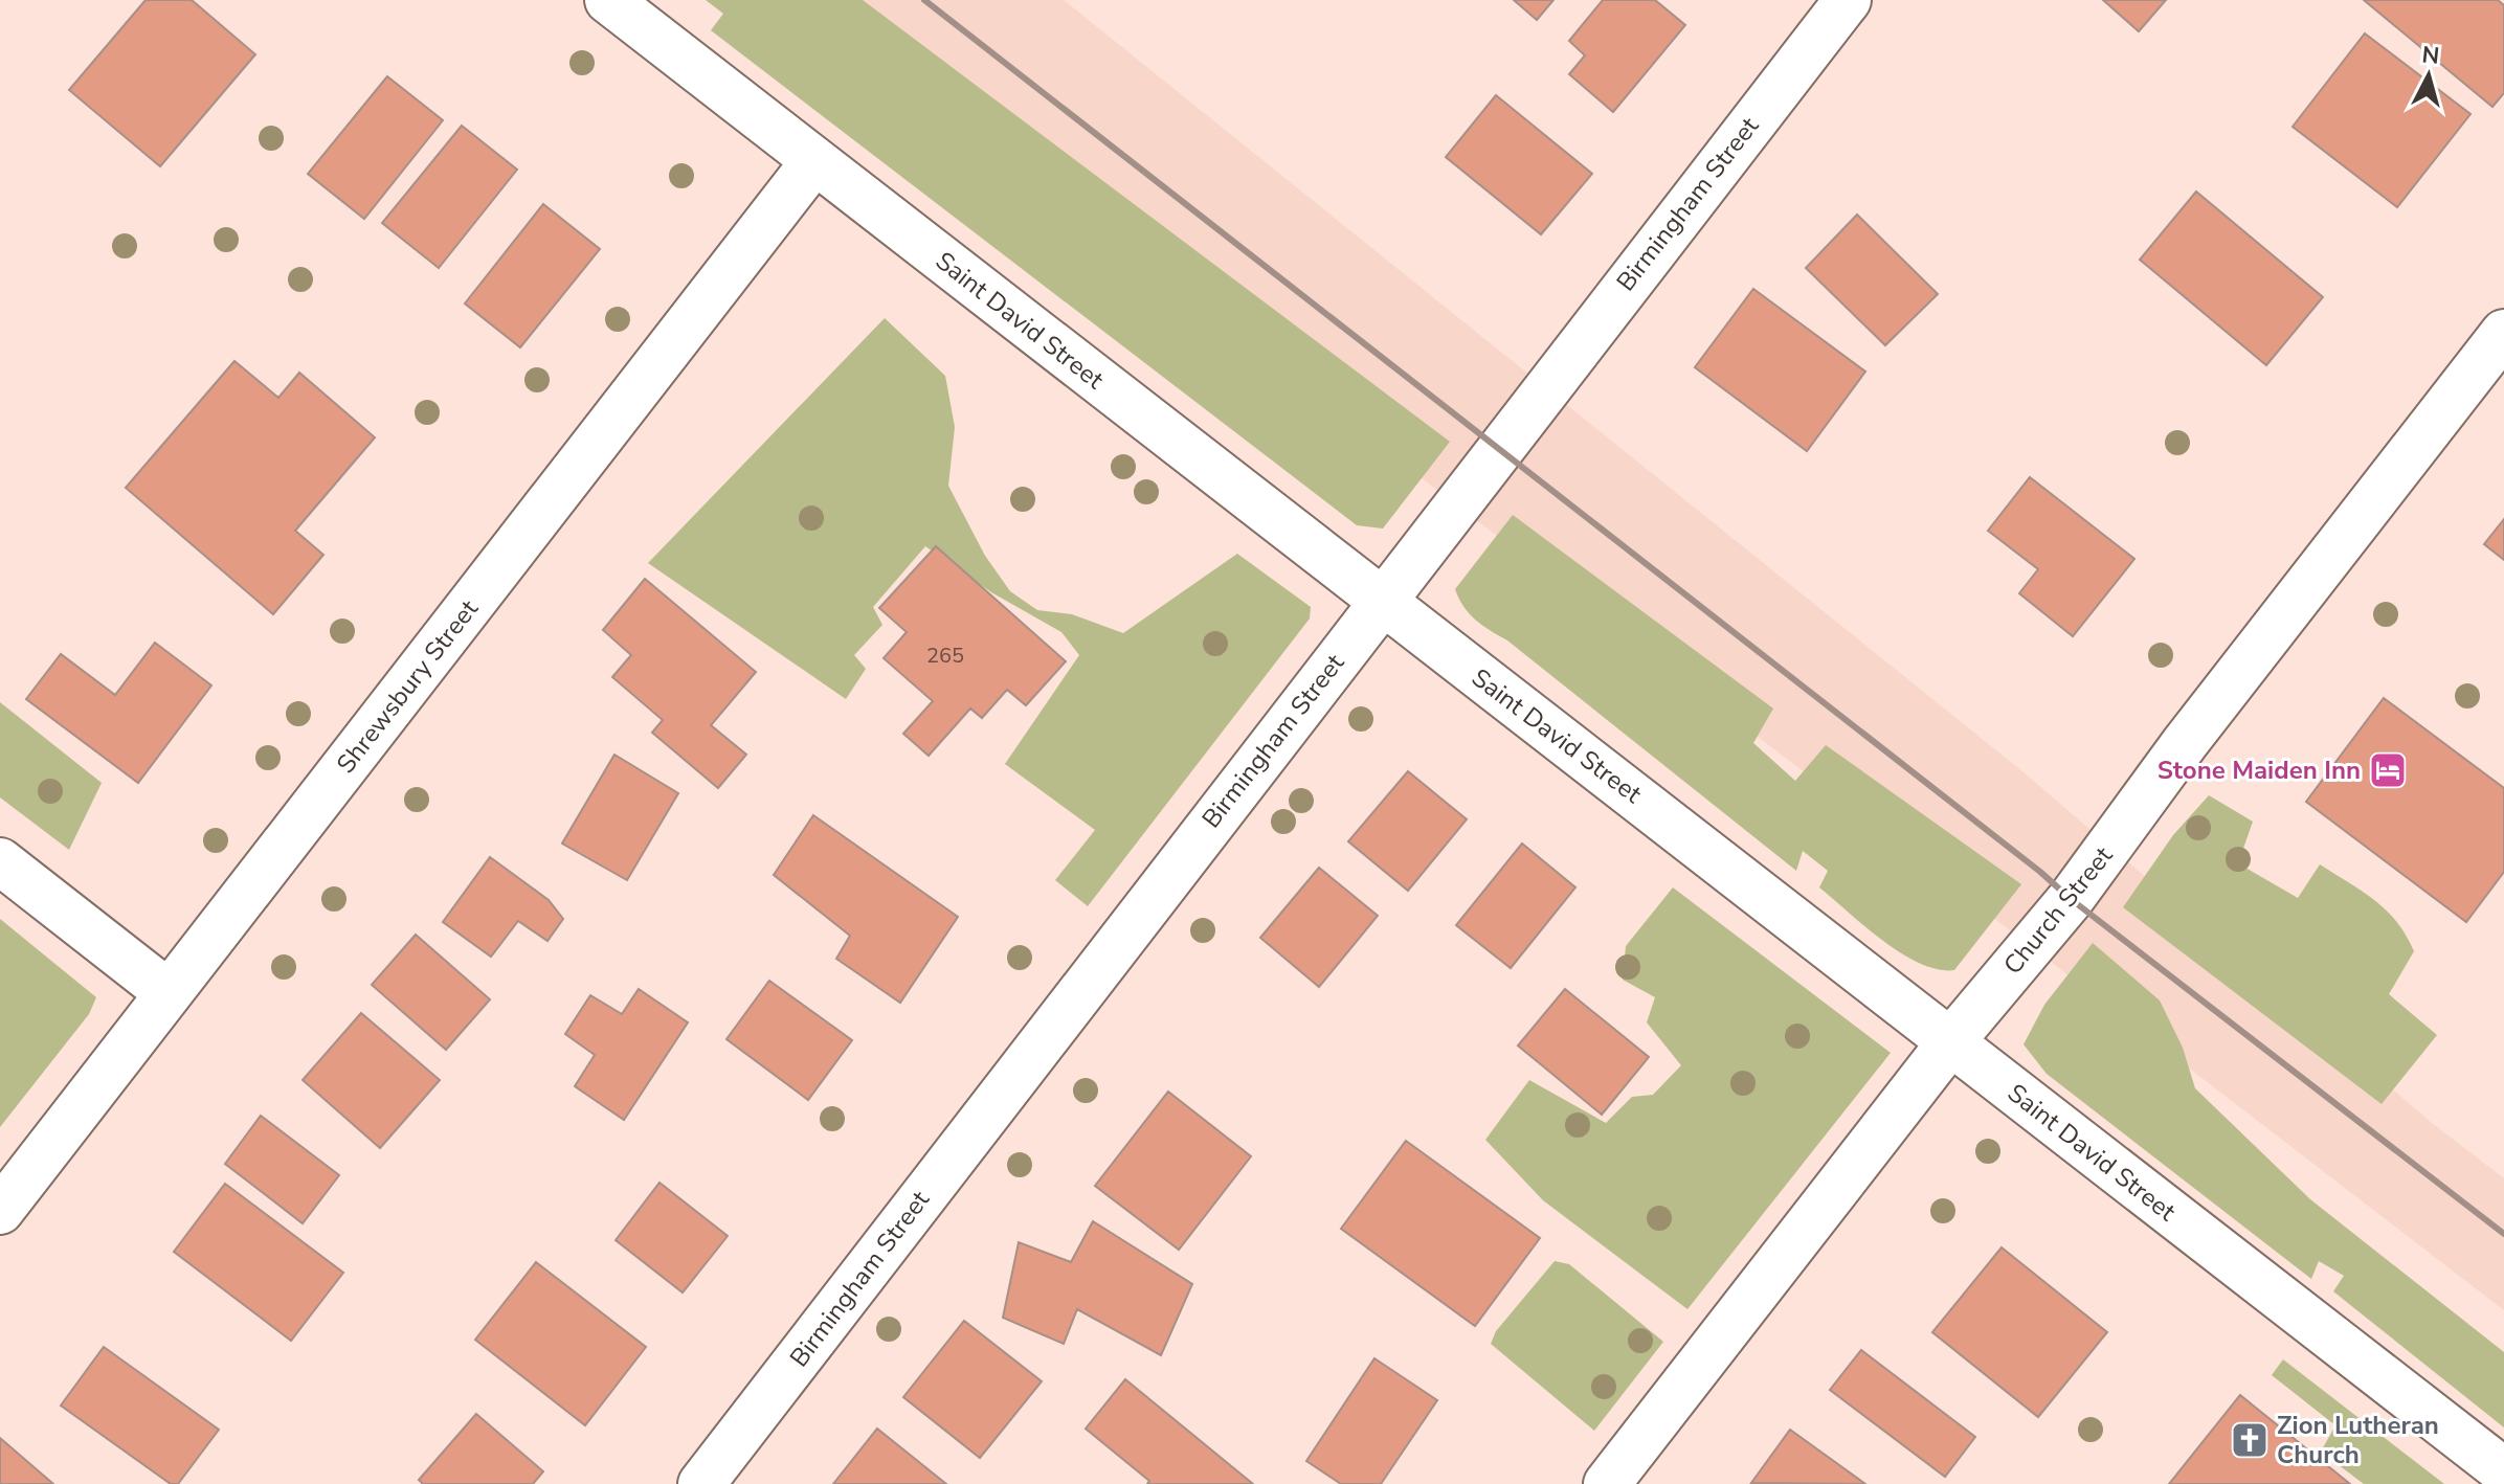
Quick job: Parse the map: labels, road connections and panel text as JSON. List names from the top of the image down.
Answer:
{
  "streets": {
    "street": [
      "Birmingham Street",
      "Saint David Street",
      "Shrewsbury Street",
      "Church Street"
    ]
  },
  "crossings": [
    ["Birmingham Street", "Saint David Street"],
    ["Saint David Street", "Shrewsbury Street"],
    ["Saint David Street", "Church Street"]
  ],
  "places": {
    "hotel": ["Stone Maiden Inn"],
    "church": ["Zion Lutheran Church"]
  },
  "house_numbers": ["265"],
  "north": "top"
}
